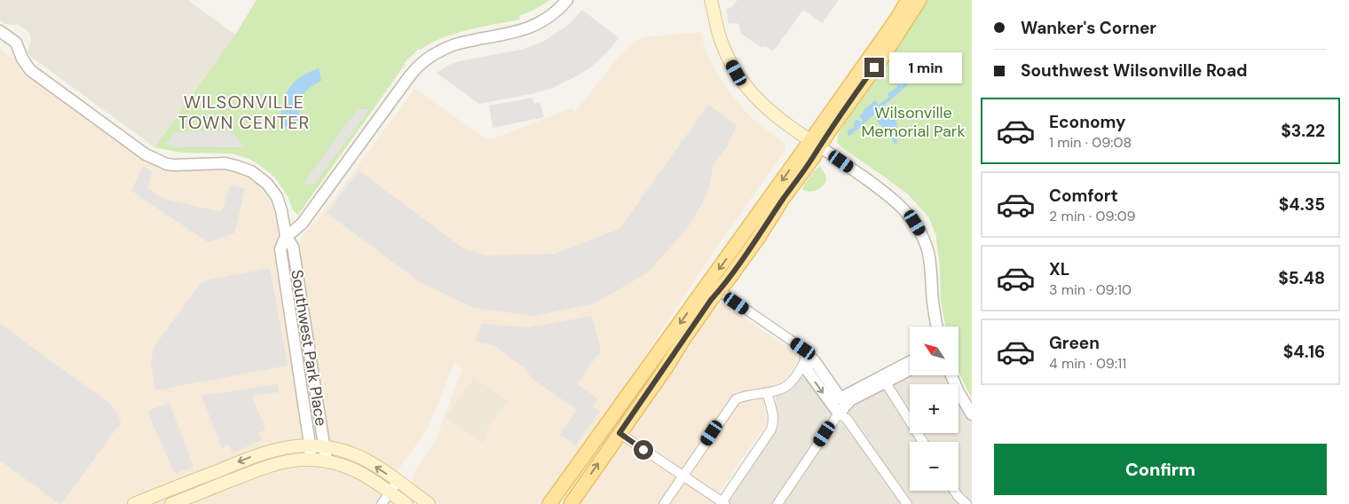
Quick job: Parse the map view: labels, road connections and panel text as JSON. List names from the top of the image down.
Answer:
{
  "streets": {
    "street": ["Southwest Park Place"]
  },
  "districts": ["WILSONVILLE TOWN CENTER"],
  "parks": ["Wilsonville Memorial Park"],
  "north": "top left",
  "page": {
    "banner": ["Wanker's Corner", "Southwest Wilsonville Road"],
    "bubble": "1 min",
    "list": [
      {
        "name": "Economy",
        "note": "1 min · 09:08",
        "value": "$3.22"
      },
      {
        "name": "Comfort",
        "note": "2 min · 09:09",
        "value": "$4.35"
      },
      {
        "name": "XL",
        "note": "3 min · 09:10",
        "value": "$5.48"
      },
      {
        "name": "Green",
        "note": "4 min · 09:11",
        "value": "$4.16"
      }
    ],
    "map_buttons": ["+", "−"],
    "buttons": "Confirm"
  }
}
